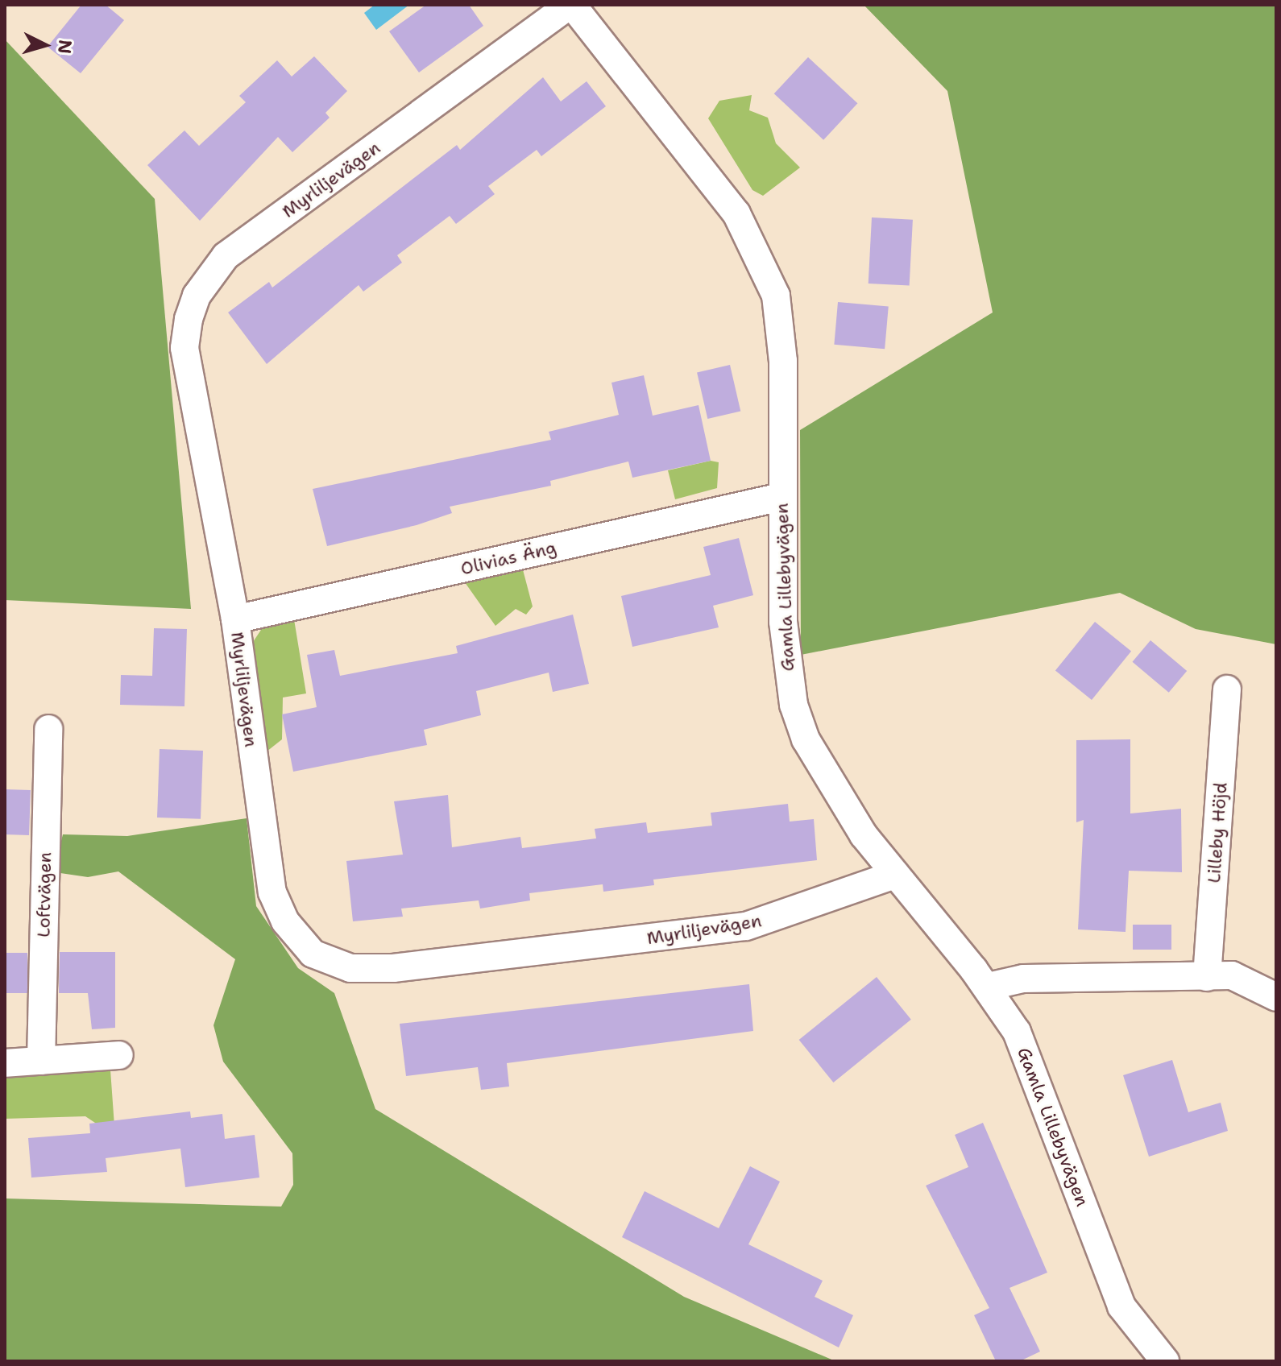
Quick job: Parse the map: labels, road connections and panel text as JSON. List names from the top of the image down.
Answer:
{
  "streets": {
    "street": [
      "Myrliljevägen",
      "Olivias Äng",
      "Gamla Lillebyvägen",
      "Lilleby Höjd",
      "Loftvägen"
    ]
  },
  "crossings": [
    ["Myrliljevägen", "Olivias Äng"],
    ["Myrliljevägen", "Gamla Lillebyvägen"],
    ["Olivias Äng", "Gamla Lillebyvägen"]
  ],
  "north": "right"
}
